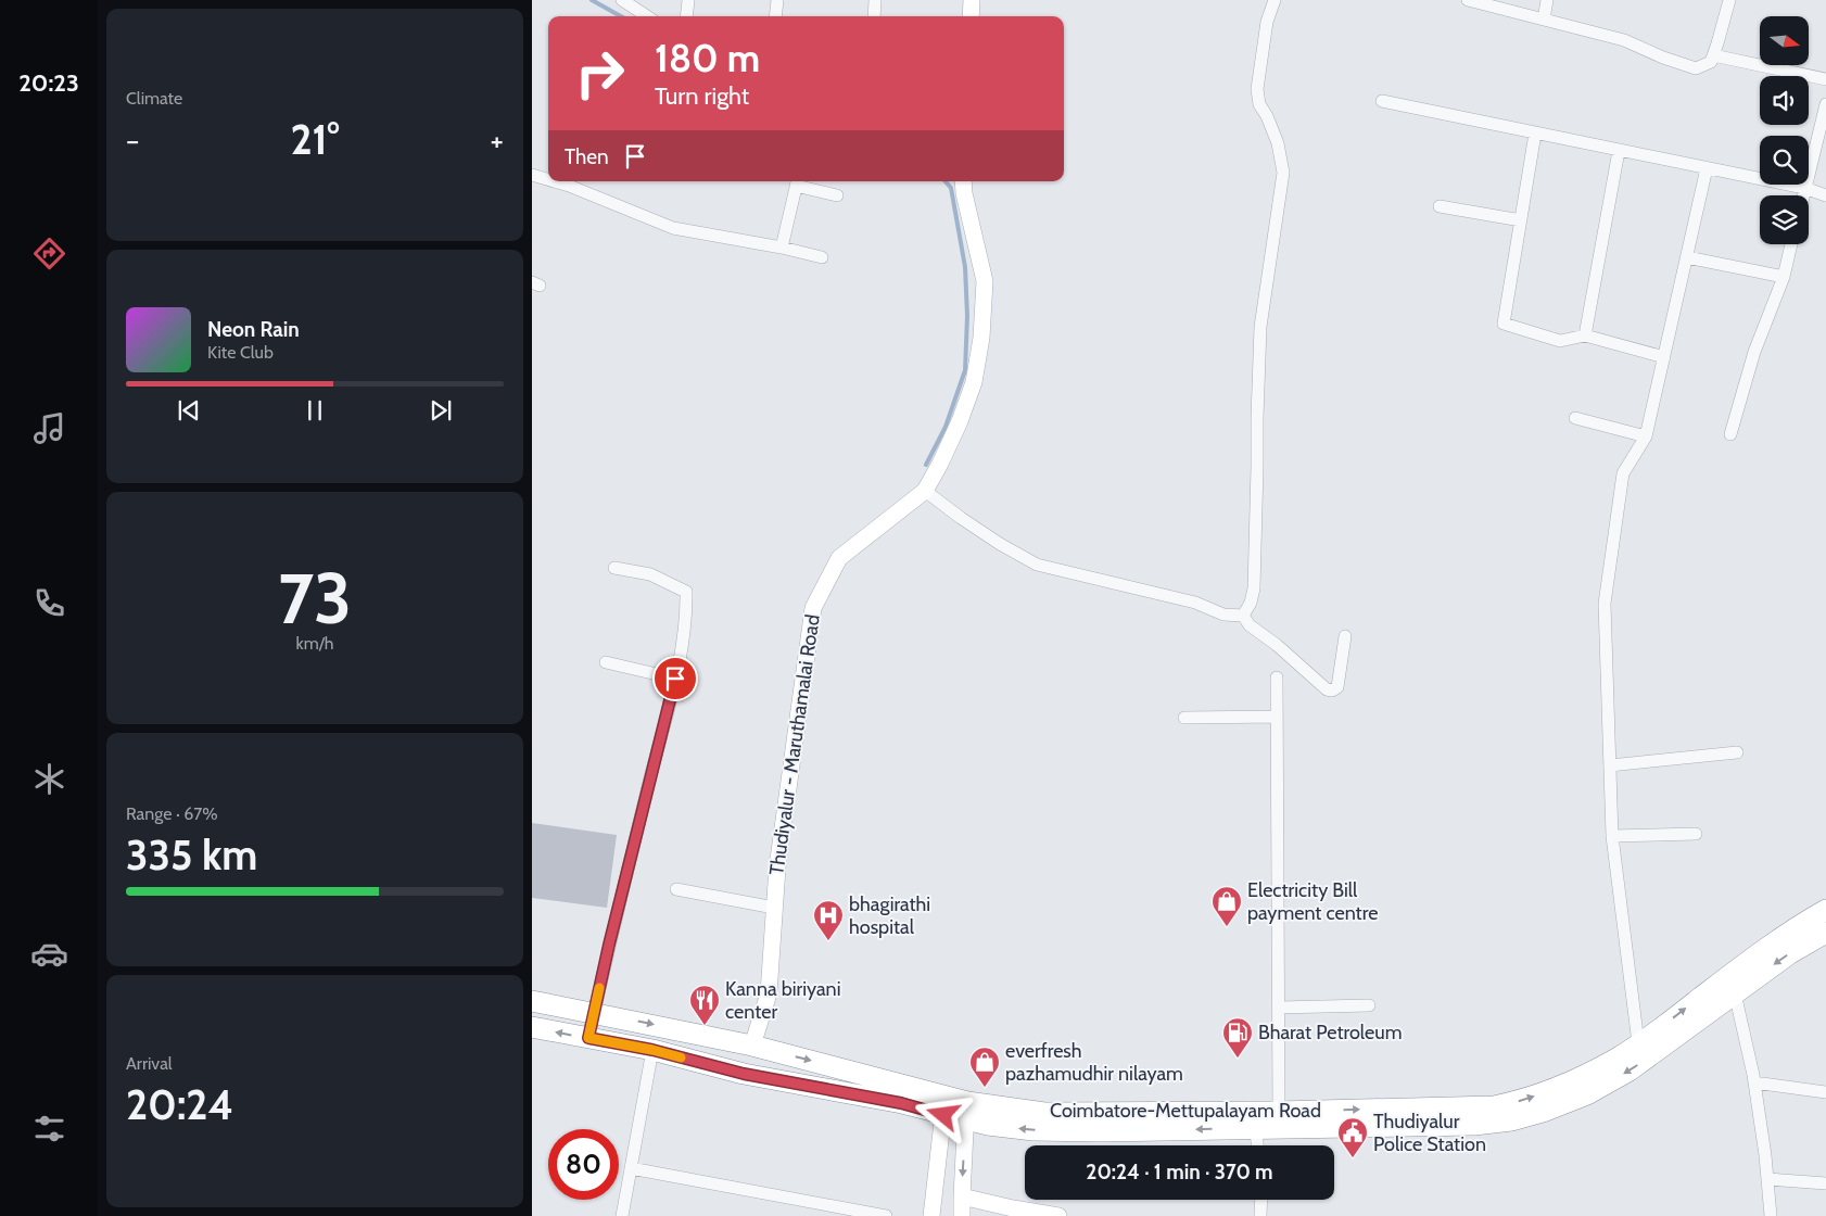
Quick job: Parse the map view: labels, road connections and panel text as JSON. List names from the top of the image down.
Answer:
{
  "streets": {
    "highway": ["Coimbatore-Mettupalayam Road"],
    "main road": ["Thudiyalur - Maruthamalai Road"]
  },
  "places": {
    "shop": ["Electricity Bill payment centre", "everfresh pazhamudhir nilayam"],
    "hospital": ["bhagirathi hospital"],
    "restaurant": ["Kanna biriyani center"],
    "fuel station": ["Bharat Petroleum"],
    "public building": ["Thudiyalur Police Station"]
  },
  "north": "right",
  "page": {
    "tabs": "20:23",
    "tile": [
      "Climate",
      ["73", "km/h"],
      ["Range · 67%", "335 km"],
      ["Arrival", "20:24"]
    ],
    "turn": ["180 m", "Turn right"],
    "heat": ["−", "21°", "+"],
    "then": "Then",
    "song": ["Neon Rain", "Kite Club"],
    "limit": "80",
    "trip": "20:24 · 1 min · 370 m"
  }
}
